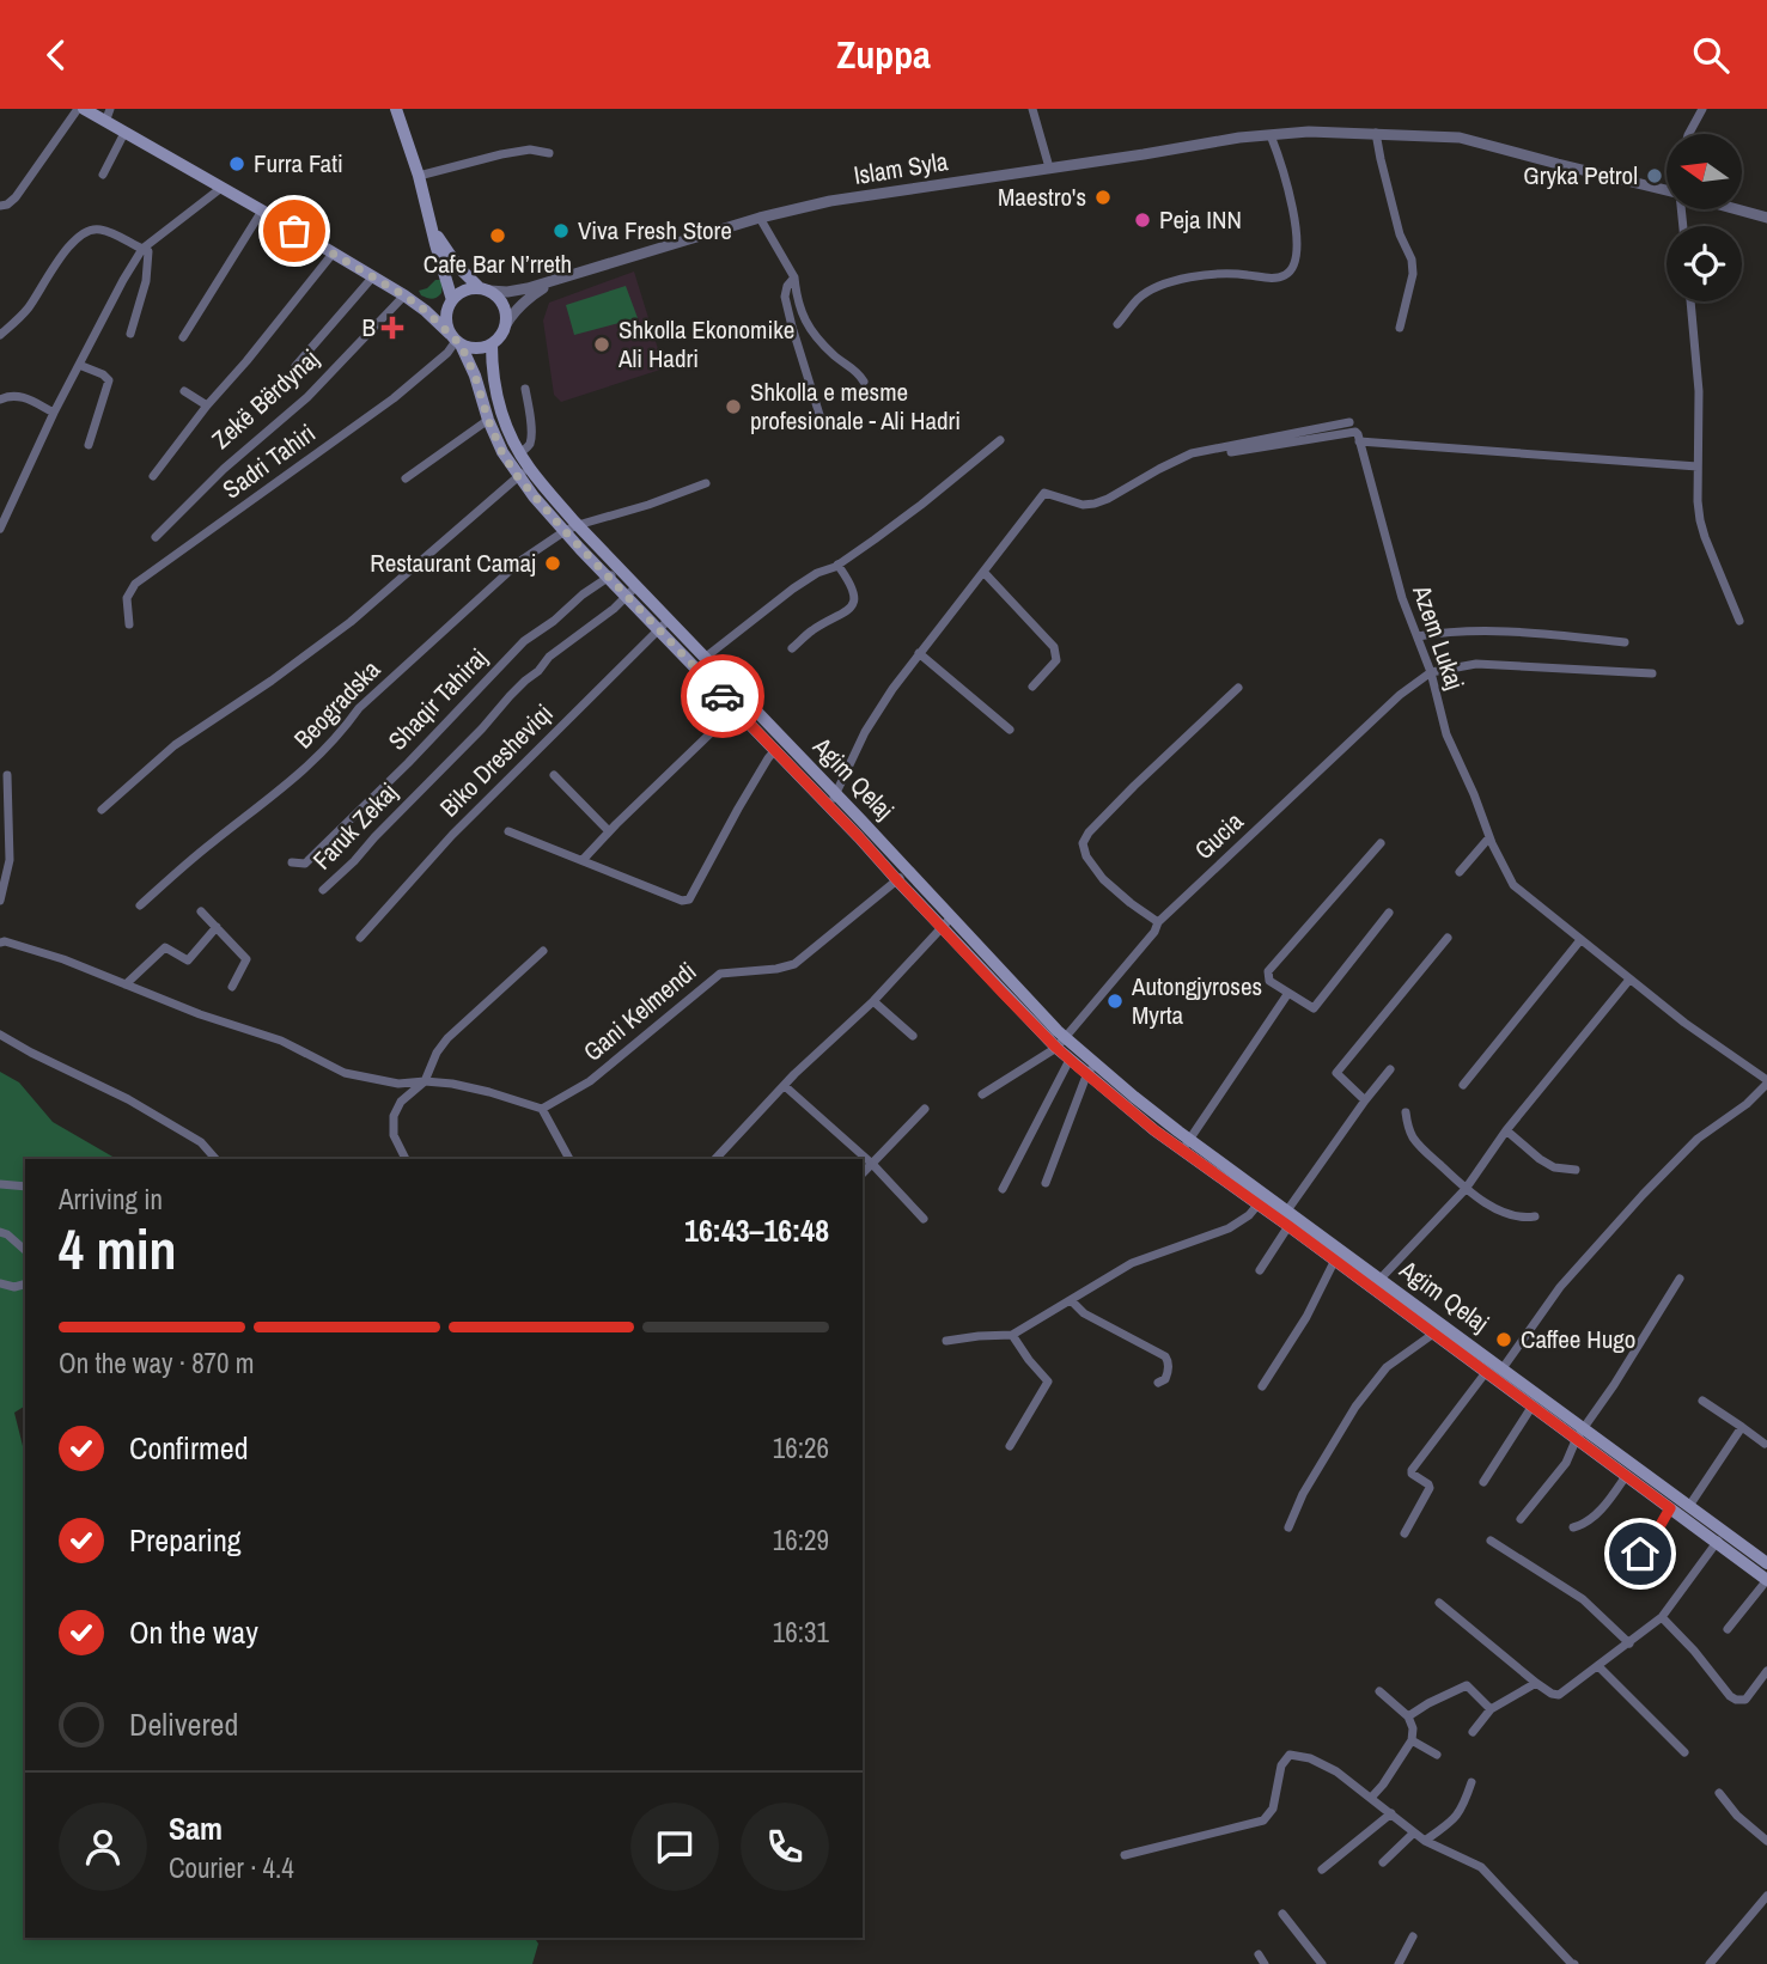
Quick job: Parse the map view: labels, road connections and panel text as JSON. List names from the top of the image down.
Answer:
{
  "streets": {
    "main road": ["Agim Qelaj"],
    "street": [
      "Islam Syla",
      "Zekë Bërdynaj",
      "Sadri Tahiri",
      "Azem Lukaj",
      "Shaqir Tahiraj",
      "Beogradska",
      "Biko Dresheviqi",
      "Faruk Zekaj",
      "Gucia",
      "Gani Kelmendi"
    ]
  },
  "crossings": [
    ["Islam Syla", "Sadri Tahiri"],
    ["Islam Syla", "Agim Qelaj"],
    ["Sadri Tahiri", "Agim Qelaj"],
    ["Azem Lukaj", "Gucia"],
    ["Shaqir Tahiraj", "Agim Qelaj"],
    ["Beogradska", "Agim Qelaj"],
    ["Biko Dresheviqi", "Agim Qelaj"],
    ["Agim Qelaj", "Faruk Zekaj"],
    ["Agim Qelaj", "Gucia"],
    ["Agim Qelaj", "Gani Kelmendi"]
  ],
  "places": {
    "other": [
      "Furra Fati",
      "Gryka Petrol",
      "Maestro's",
      "Peja INN",
      "Viva Fresh Store",
      "Cafe Bar N’rreth",
      "Shkolla Ekonomike Ali Hadri",
      "Shkolla e mesme profesionale - Ali Hadri",
      "Restaurant Camaj",
      "Autongjyroses Myrta",
      "Caffee Hugo"
    ],
    "health": ["B"]
  },
  "north": "left",
  "page": {
    "header": "Zuppa",
    "heading": ["4 min", "Arriving in", "16:43–16:48"],
    "panel": ["Sam", "Courier · 4.4"],
    "bar": "On the way · 870 m",
    "list": [
      ["Confirmed", "16:26"],
      ["Preparing", "16:29"],
      ["On the way", "16:31"],
      "Delivered"
    ]
  }
}
